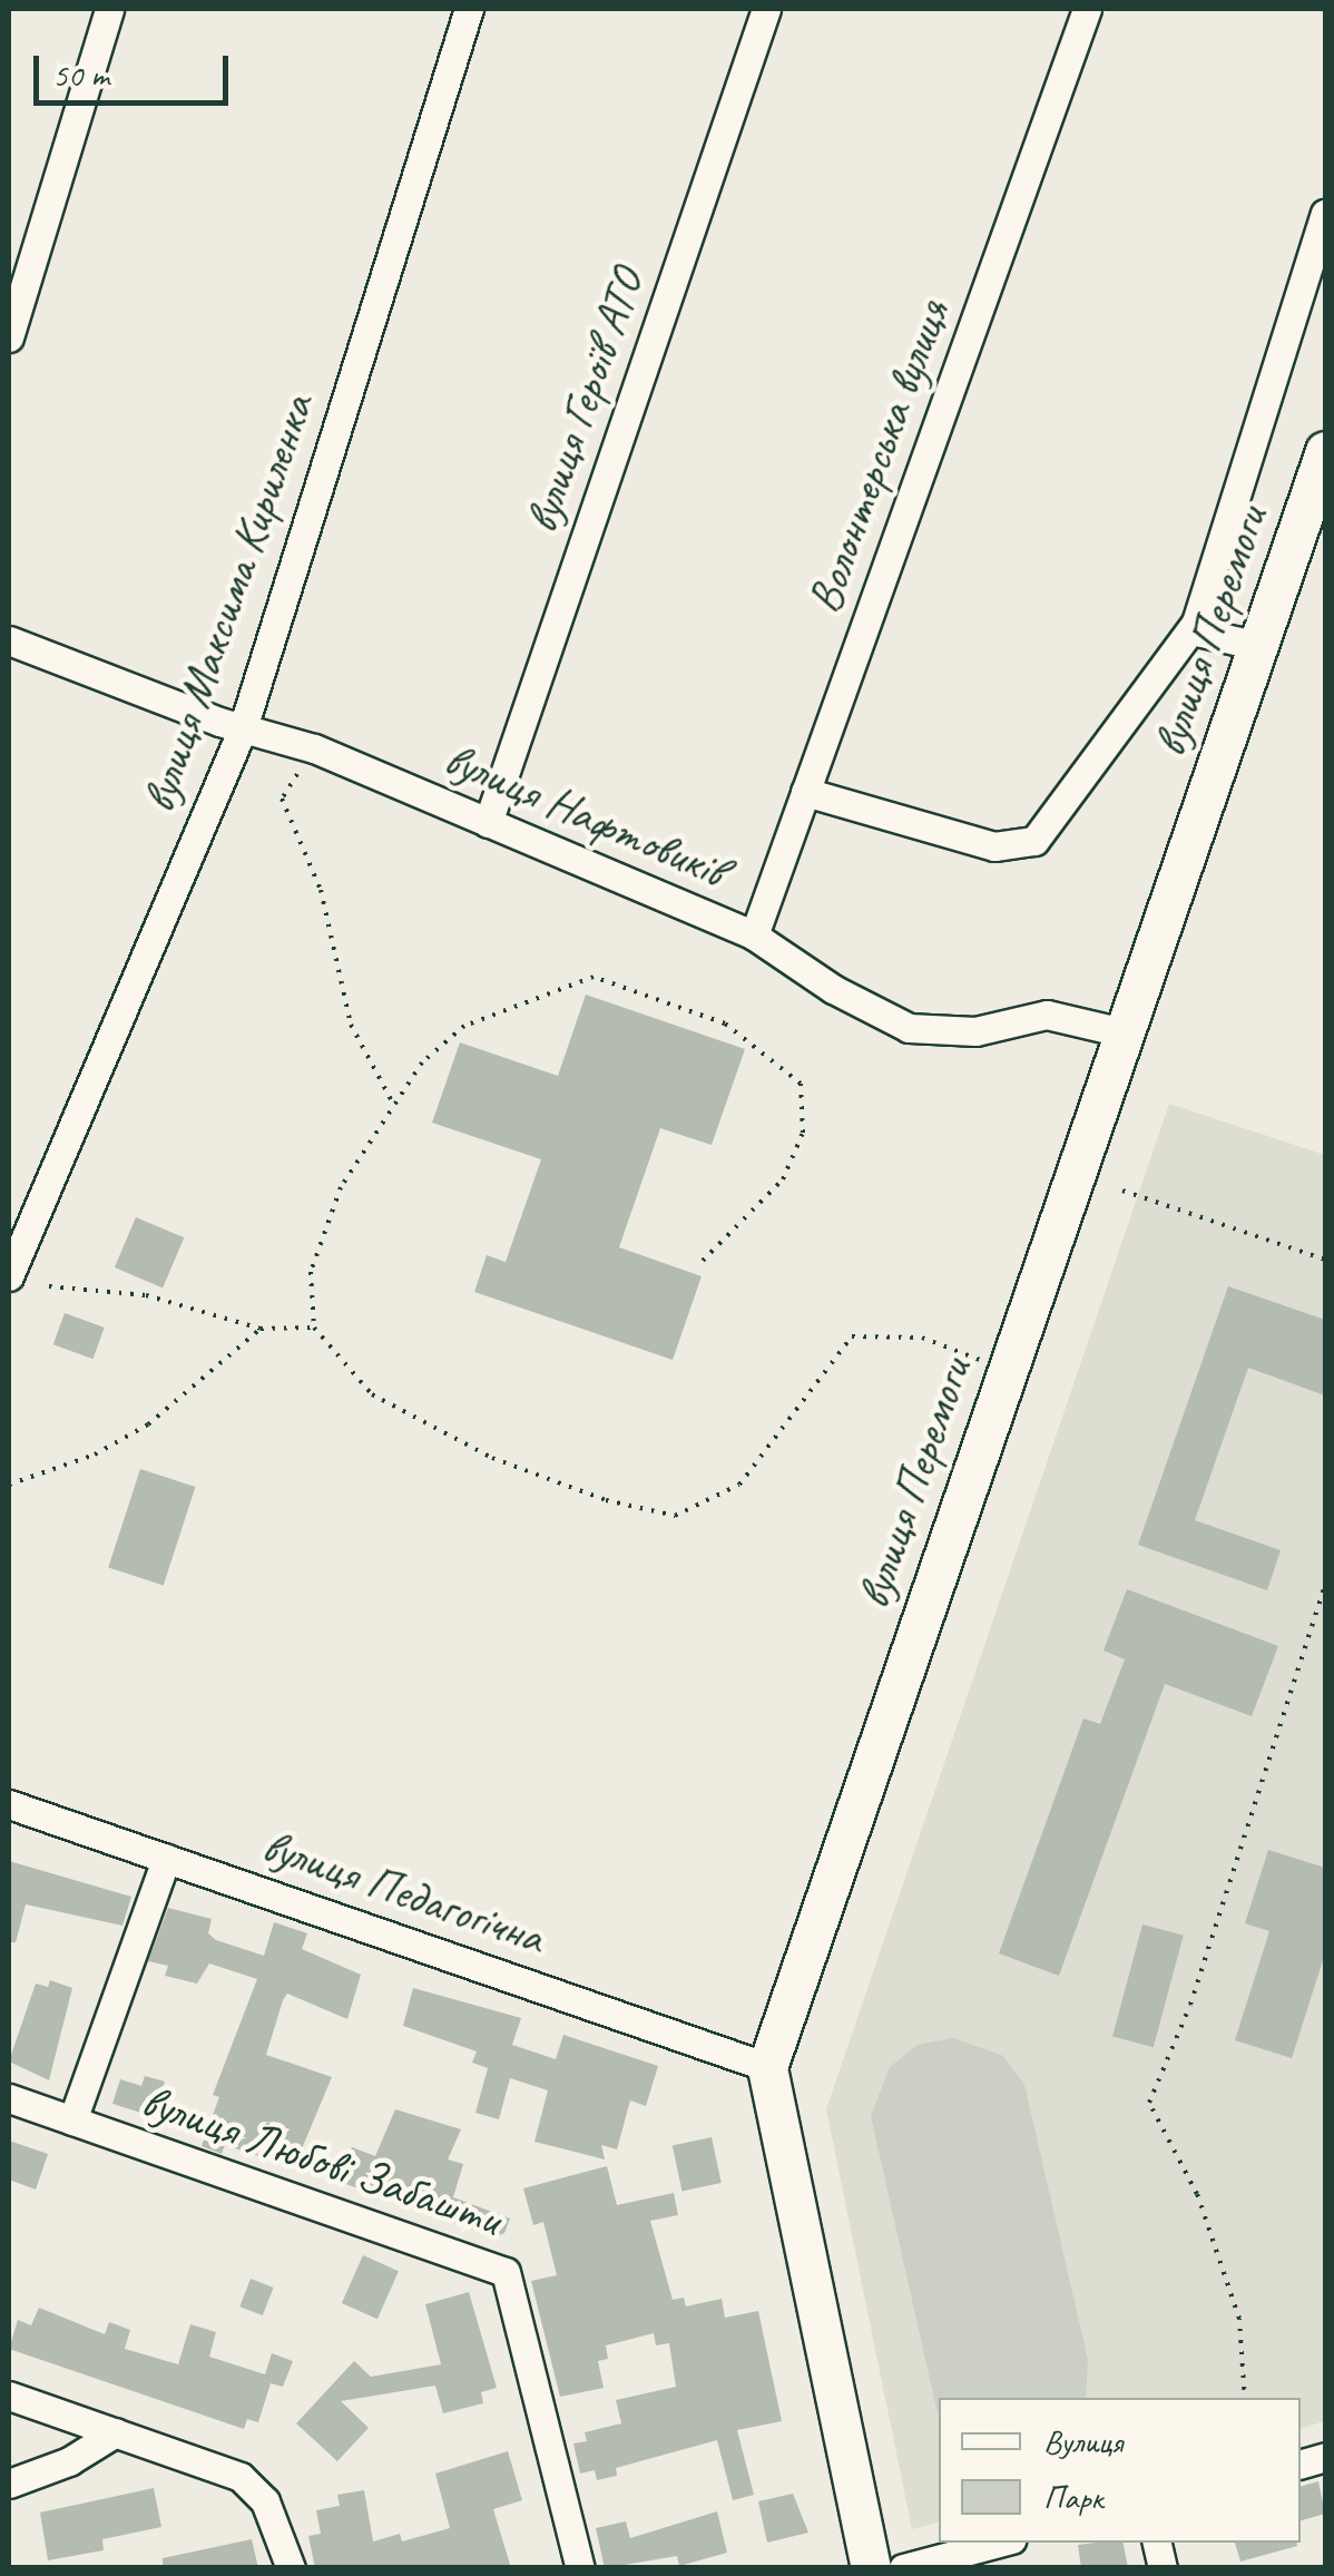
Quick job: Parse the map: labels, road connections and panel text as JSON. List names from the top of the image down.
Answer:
{
  "streets": {
    "street": [
      "вулиця Героїв АТО",
      "Волонтерська вулиця",
      "вулиця Максима Кириленка",
      "вулиця Перемоги",
      "вулиця Нафтовиків",
      "вулиця Педагогічна",
      "вулиця Любові Забашти"
    ]
  },
  "crossings": [
    ["вулиця Героїв АТО", "вулиця Нафтовиків"],
    ["Волонтерська вулиця", "вулиця Нафтовиків"],
    ["вулиця Максима Кириленка", "вулиця Нафтовиків"],
    ["вулиця Перемоги", "вулиця Нафтовиків"],
    ["вулиця Перемоги", "вулиця Педагогічна"]
  ],
  "legend": ["Вулиця", "Парк"],
  "scale_bar": "50 m"
}
